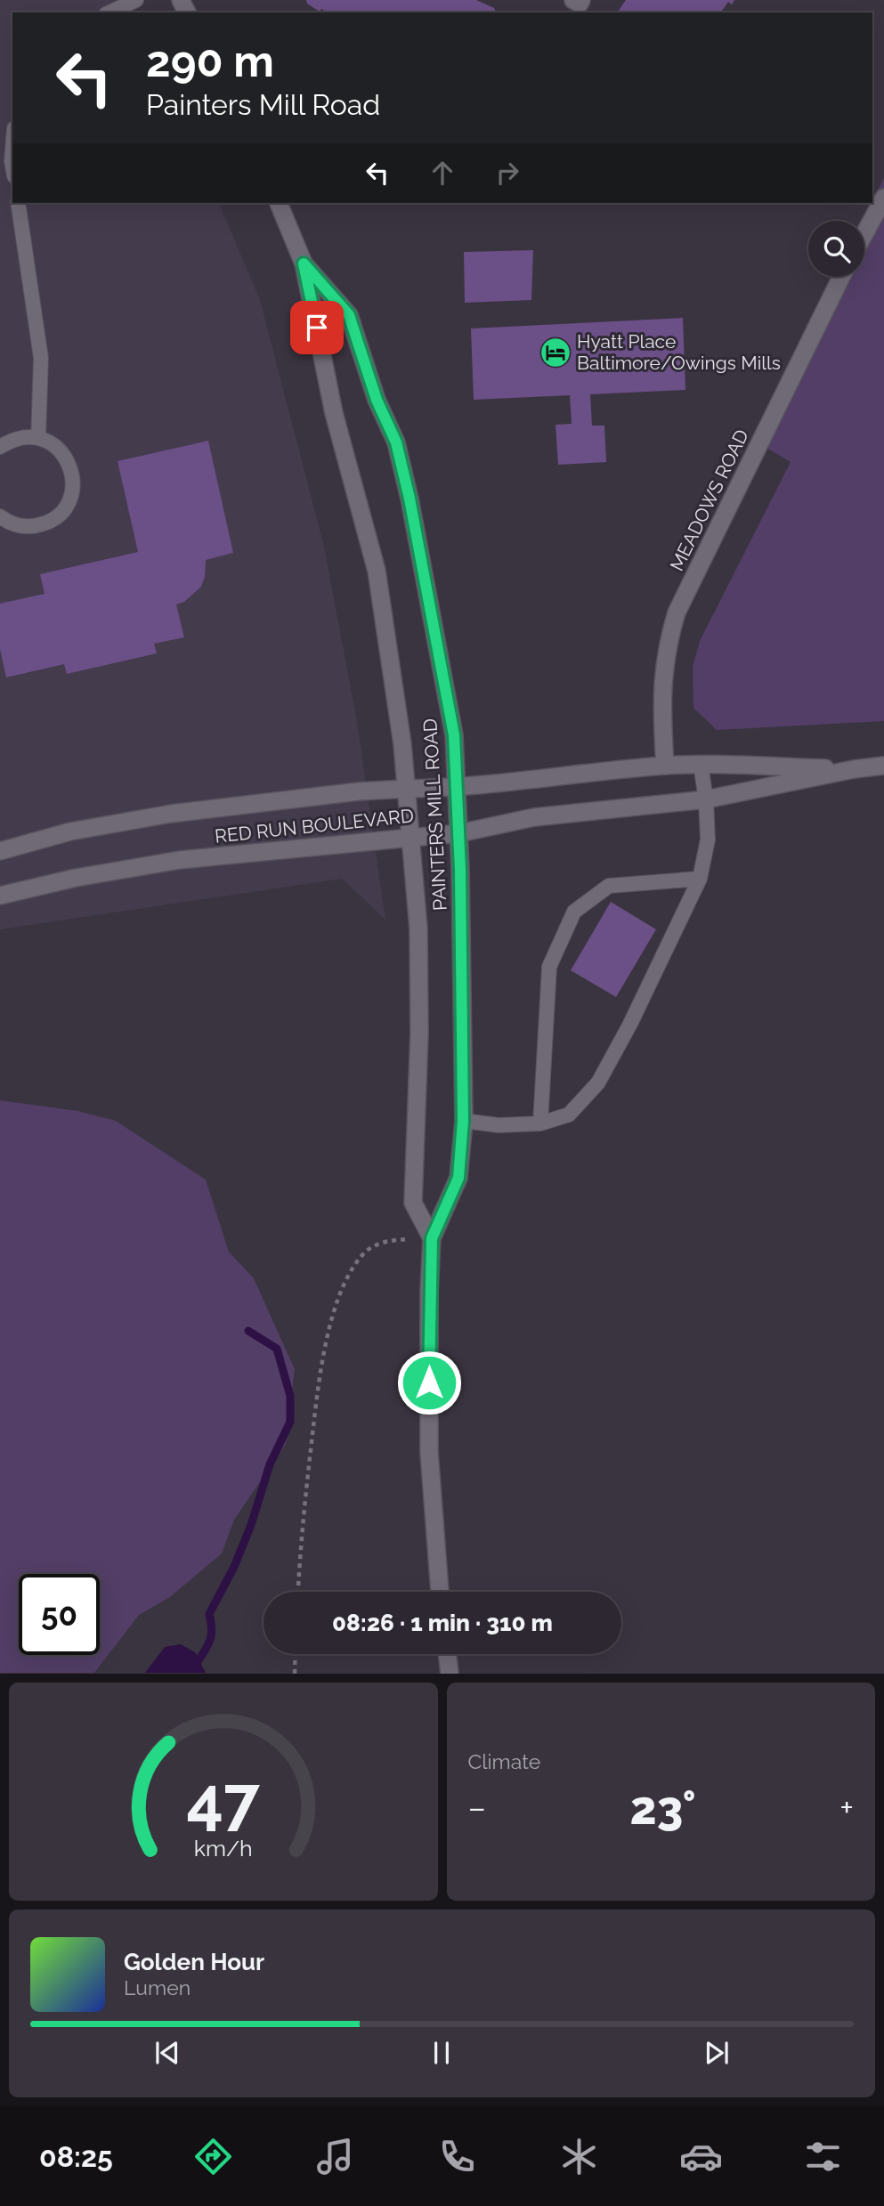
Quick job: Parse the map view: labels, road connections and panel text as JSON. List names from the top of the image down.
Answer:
{
  "streets": {
    "main road": ["MEADOWS ROAD", "PAINTERS MILL ROAD", "RED RUN BOULEVARD"]
  },
  "crossings": [
    ["MEADOWS ROAD", "RED RUN BOULEVARD"],
    ["PAINTERS MILL ROAD", "RED RUN BOULEVARD"]
  ],
  "places": {
    "hotel": ["Hyatt Place Baltimore/Owings Mills"]
  },
  "page": {
    "turn": ["290 m", "Painters Mill Road"],
    "limit": "50",
    "trip": "08:26 · 1 min · 310 m",
    "tile": "Climate",
    "heat": ["−", "23°", "+"],
    "song": ["Golden Hour", "Lumen"],
    "tabs": "08:25",
    "gauge": ["47", "km/h"]
  }
}
